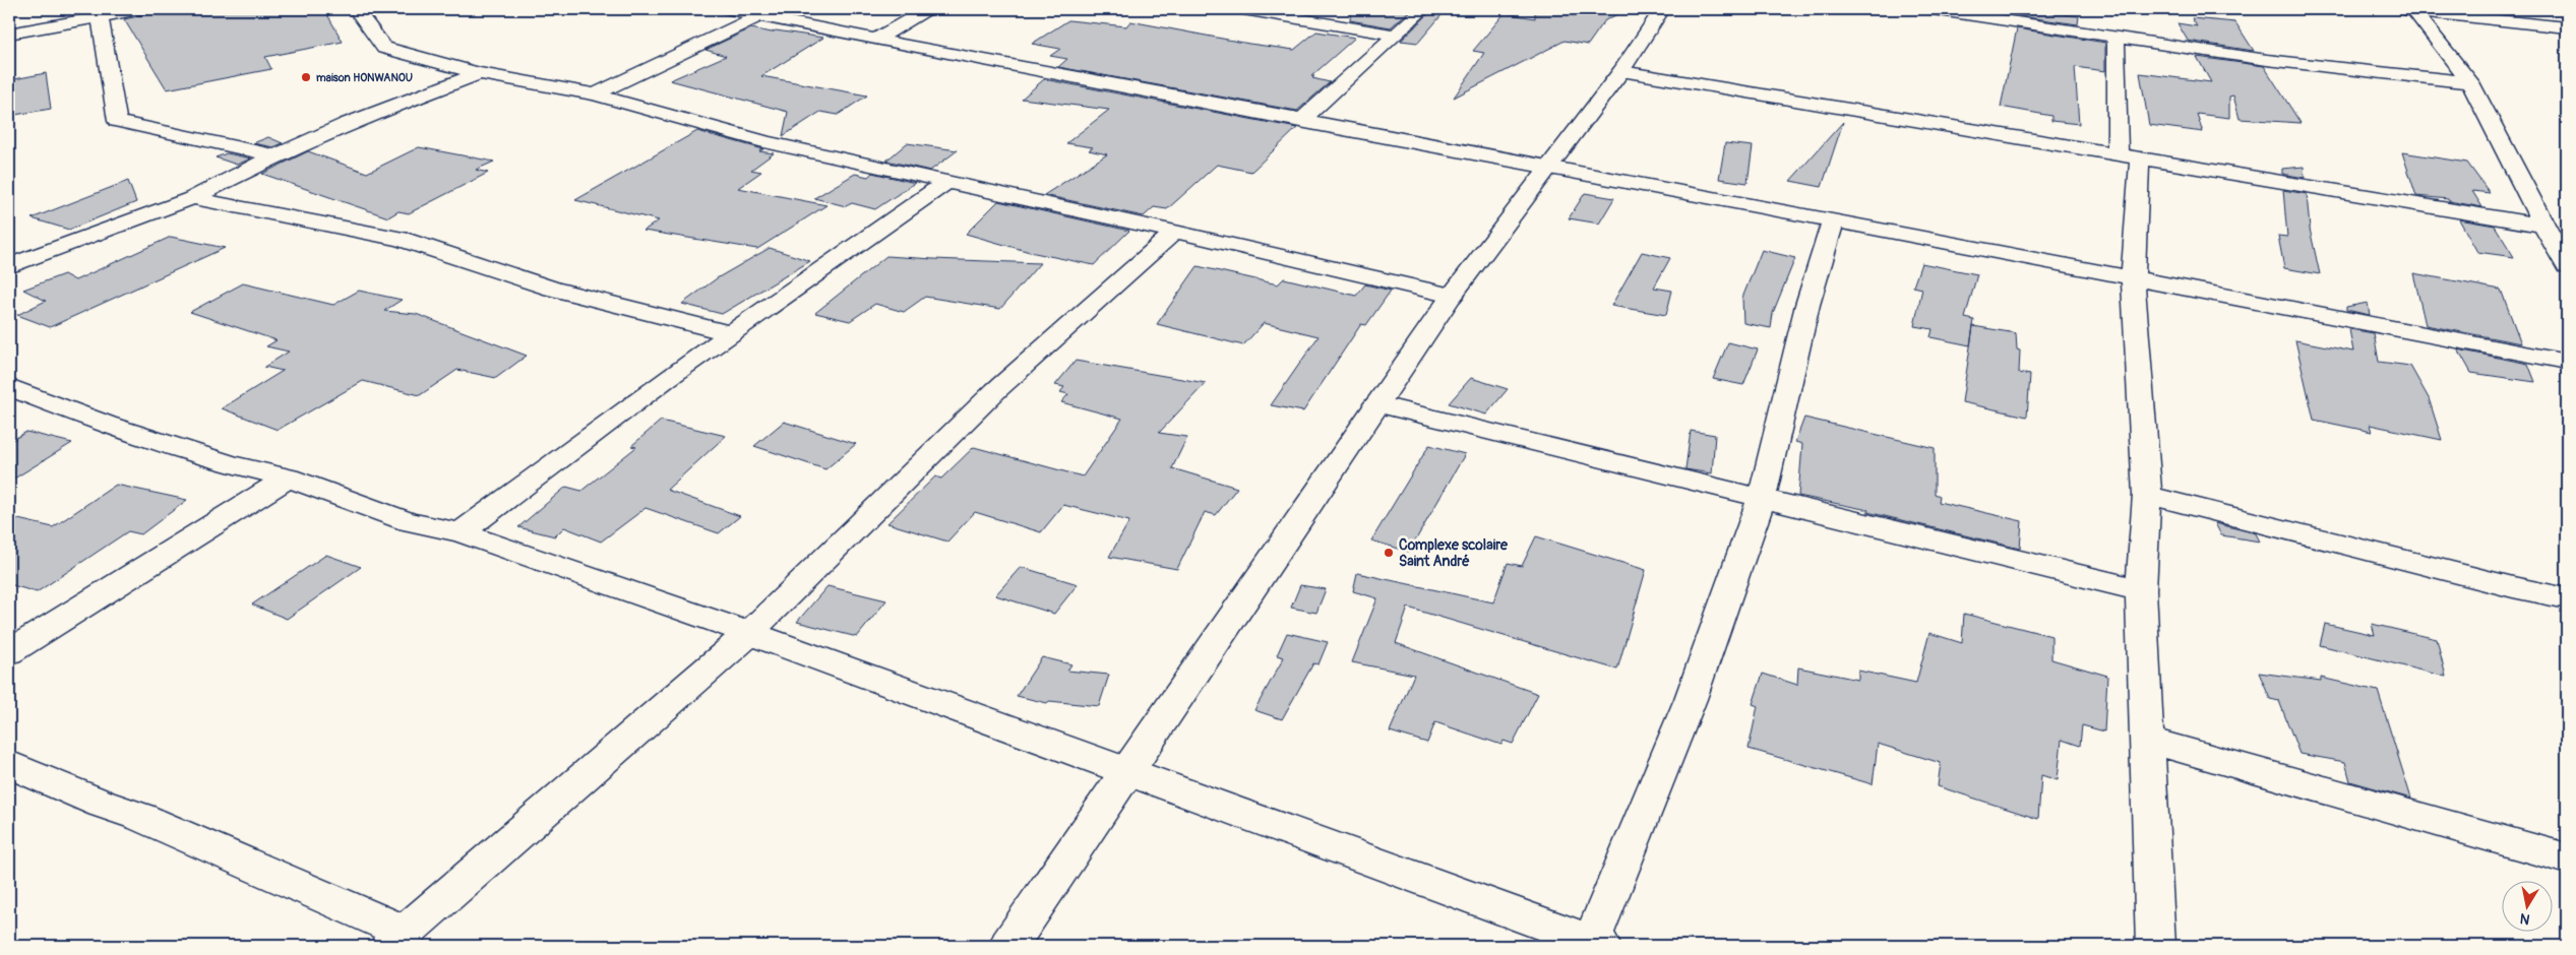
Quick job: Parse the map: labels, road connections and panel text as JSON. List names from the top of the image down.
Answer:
{
  "places": ["maison HONWANOU", "Complexe scolaire Saint André"],
  "north": "bottom"
}
